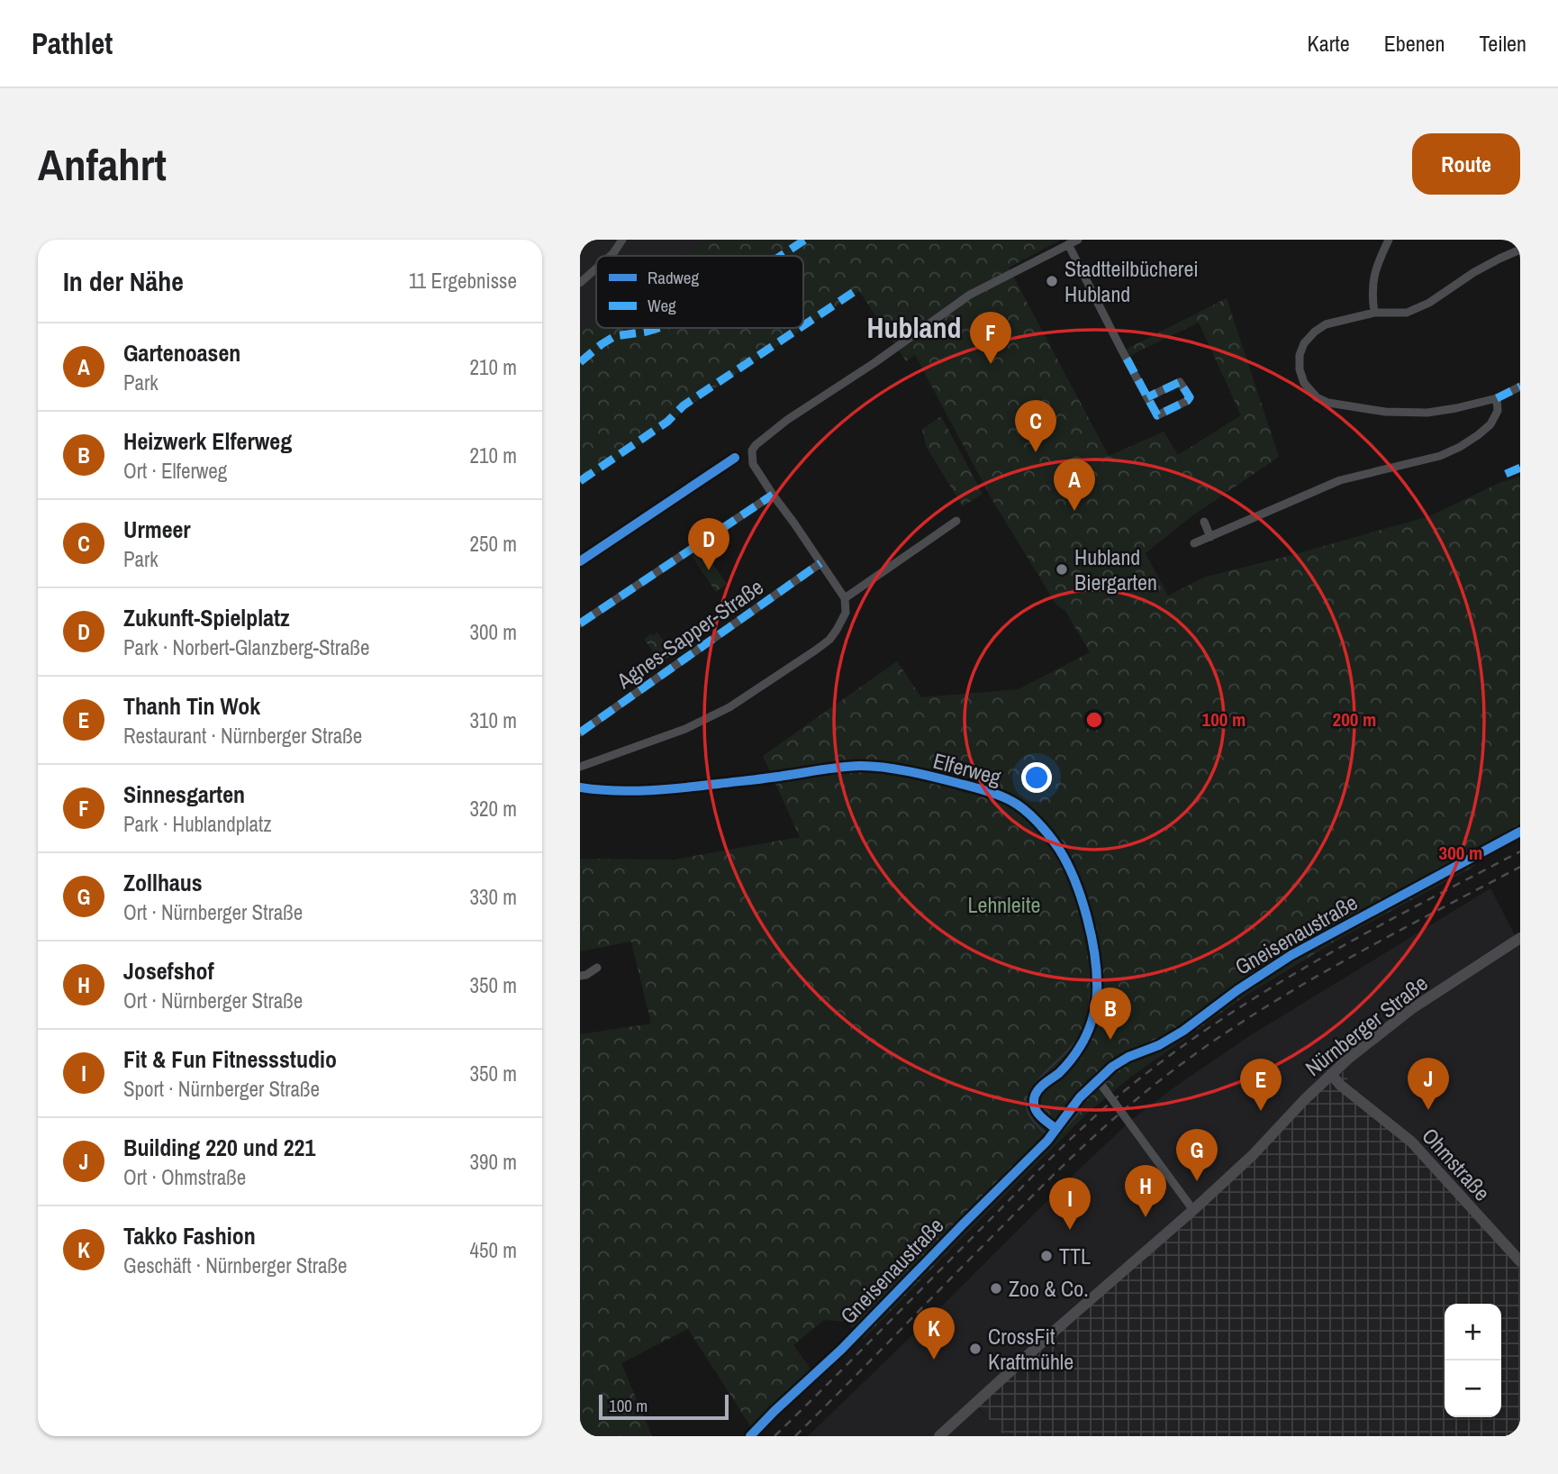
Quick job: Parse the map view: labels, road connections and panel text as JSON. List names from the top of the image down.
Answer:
{
  "streets": {
    "street": [
      "Agnes-Sapper-Straße",
      "Elferweg",
      "Gneisenaustraße",
      "Nürnberger Straße",
      "Ohmstraße"
    ]
  },
  "crossings": [
    ["Elferweg", "Gneisenaustraße"],
    ["Nürnberger Straße", "Ohmstraße"]
  ],
  "districts": ["Hubland"],
  "parks": ["Lehnleite"],
  "places": [
    "Stadtteilbücherei Hubland",
    "Hubland Biergarten",
    "TTL",
    "Zoo & Co.",
    "CrossFit Kraftmühle"
  ],
  "legend": ["Radweg", "Weg"],
  "scale_bar": "100 m",
  "page": {
    "header": "Pathlet",
    "nav": ["Karte", "Ebenen", "Teilen"],
    "buttons": "Route",
    "title": "Anfahrt",
    "heading": ["In der Nähe", "11 Ergebnisse"],
    "pins": [
      "F",
      "C",
      "A",
      "D",
      "B",
      "J",
      "E",
      "G",
      "H",
      "I",
      "K"
    ],
    "list": [
      {
        "mark": "A",
        "name": "Gartenoasen",
        "note": "Park",
        "value": "210 m"
      },
      {
        "mark": "B",
        "name": "Heizwerk Elferweg",
        "note": "Ort · Elferweg",
        "value": "210 m"
      },
      {
        "mark": "C",
        "name": "Urmeer",
        "note": "Park",
        "value": "250 m"
      },
      {
        "mark": "D",
        "name": "Zukunft-Spielplatz",
        "note": "Park · Norbert-Glanzberg-Straße",
        "value": "300 m"
      },
      {
        "mark": "E",
        "name": "Thanh Tin Wok",
        "note": "Restaurant · Nürnberger Straße",
        "value": "310 m"
      },
      {
        "mark": "F",
        "name": "Sinnesgarten",
        "note": "Park · Hublandplatz",
        "value": "320 m"
      },
      {
        "mark": "G",
        "name": "Zollhaus",
        "note": "Ort · Nürnberger Straße",
        "value": "330 m"
      },
      {
        "mark": "H",
        "name": "Josefshof",
        "note": "Ort · Nürnberger Straße",
        "value": "350 m"
      },
      {
        "mark": "I",
        "name": "Fit & Fun Fitnessstudio",
        "note": "Sport · Nürnberger Straße",
        "value": "350 m"
      },
      {
        "mark": "J",
        "name": "Building 220 und 221",
        "note": "Ort · Ohmstraße",
        "value": "390 m"
      },
      {
        "mark": "K",
        "name": "Takko Fashion",
        "note": "Geschäft · Nürnberger Straße",
        "value": "450 m"
      }
    ],
    "map_buttons": ["+", "−"],
    "scale": "100 m"
  },
  "rings": ["100 m", "200 m", "300 m"]
}
